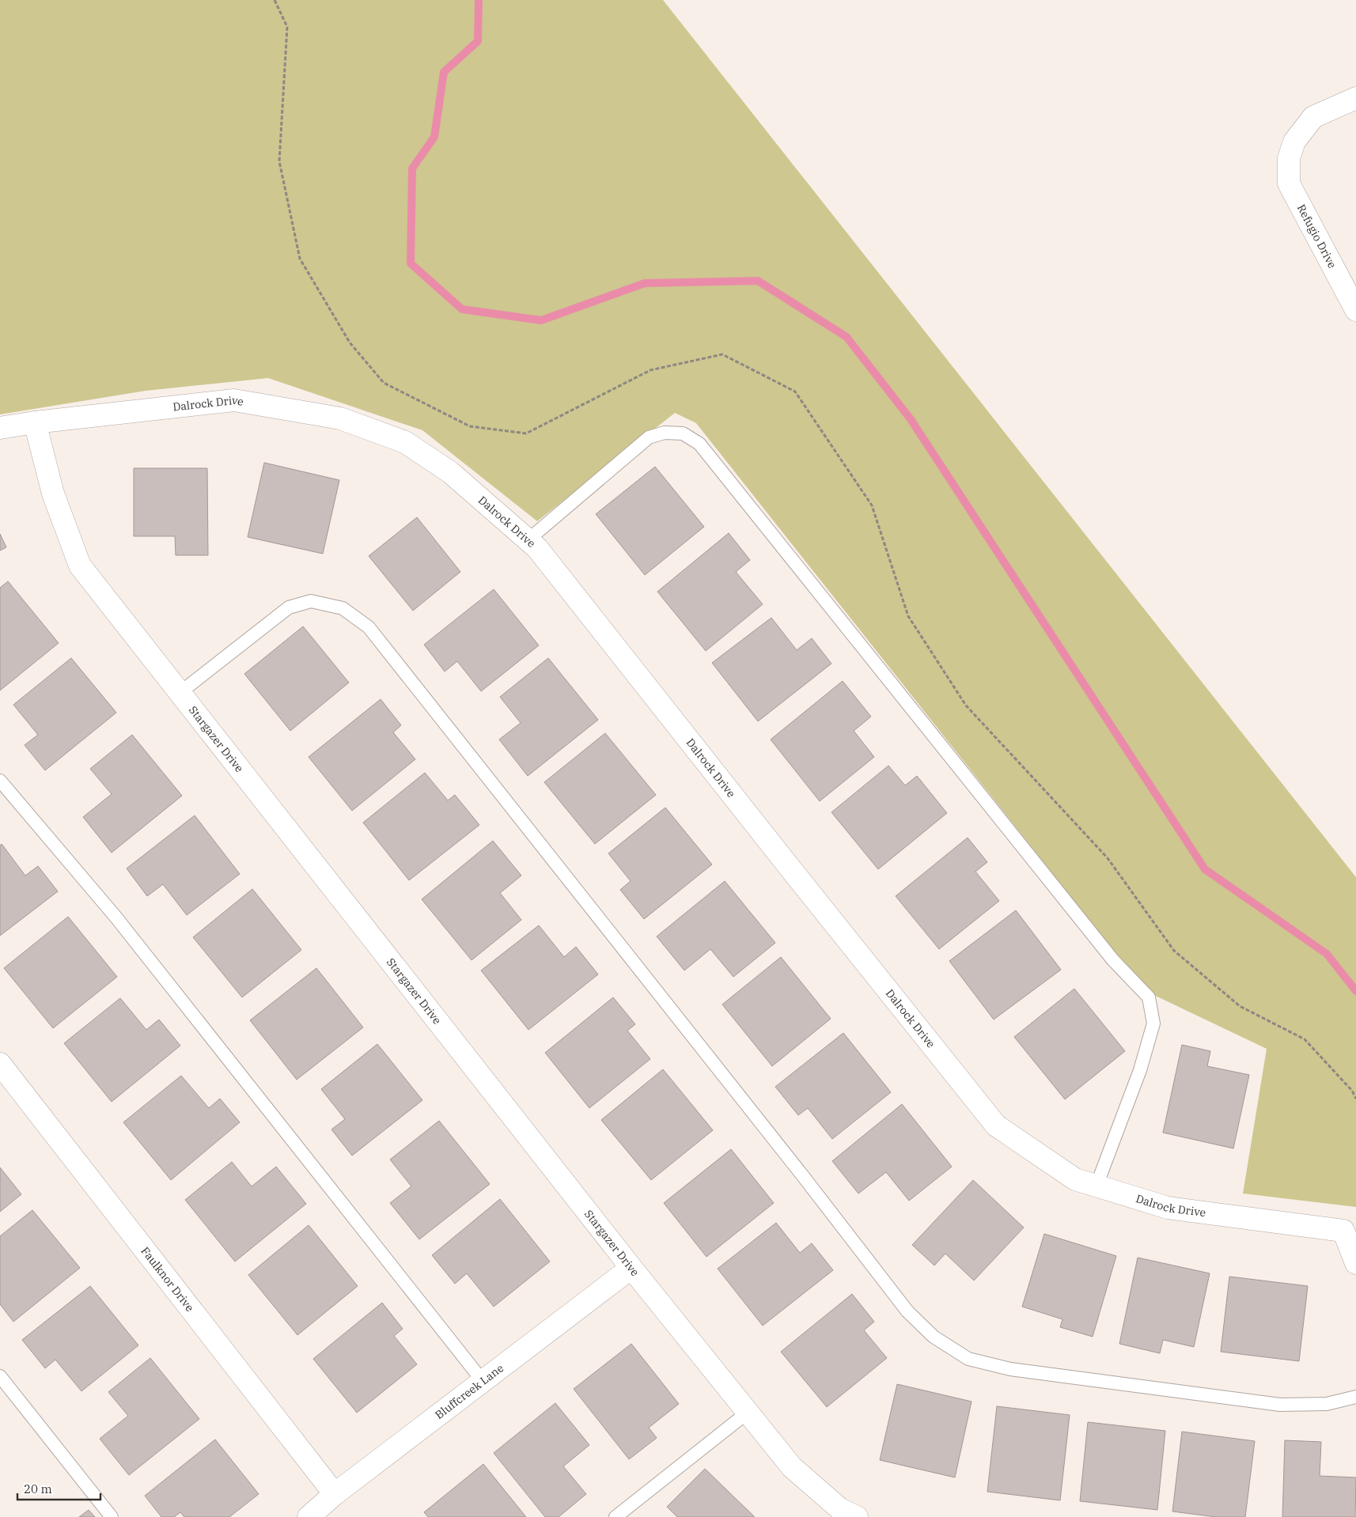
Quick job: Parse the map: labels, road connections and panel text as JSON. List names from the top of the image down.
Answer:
{
  "streets": {
    "street": [
      "Refugio Drive",
      "Dalrock Drive",
      "Stargazer Drive",
      "Faulknor Drive",
      "Bluffcreek Lane"
    ]
  },
  "crossings": [
    ["Dalrock Drive", "Stargazer Drive"],
    ["Stargazer Drive", "Bluffcreek Lane"],
    ["Faulknor Drive", "Bluffcreek Lane"]
  ],
  "scale_bar": "20 m"
}
